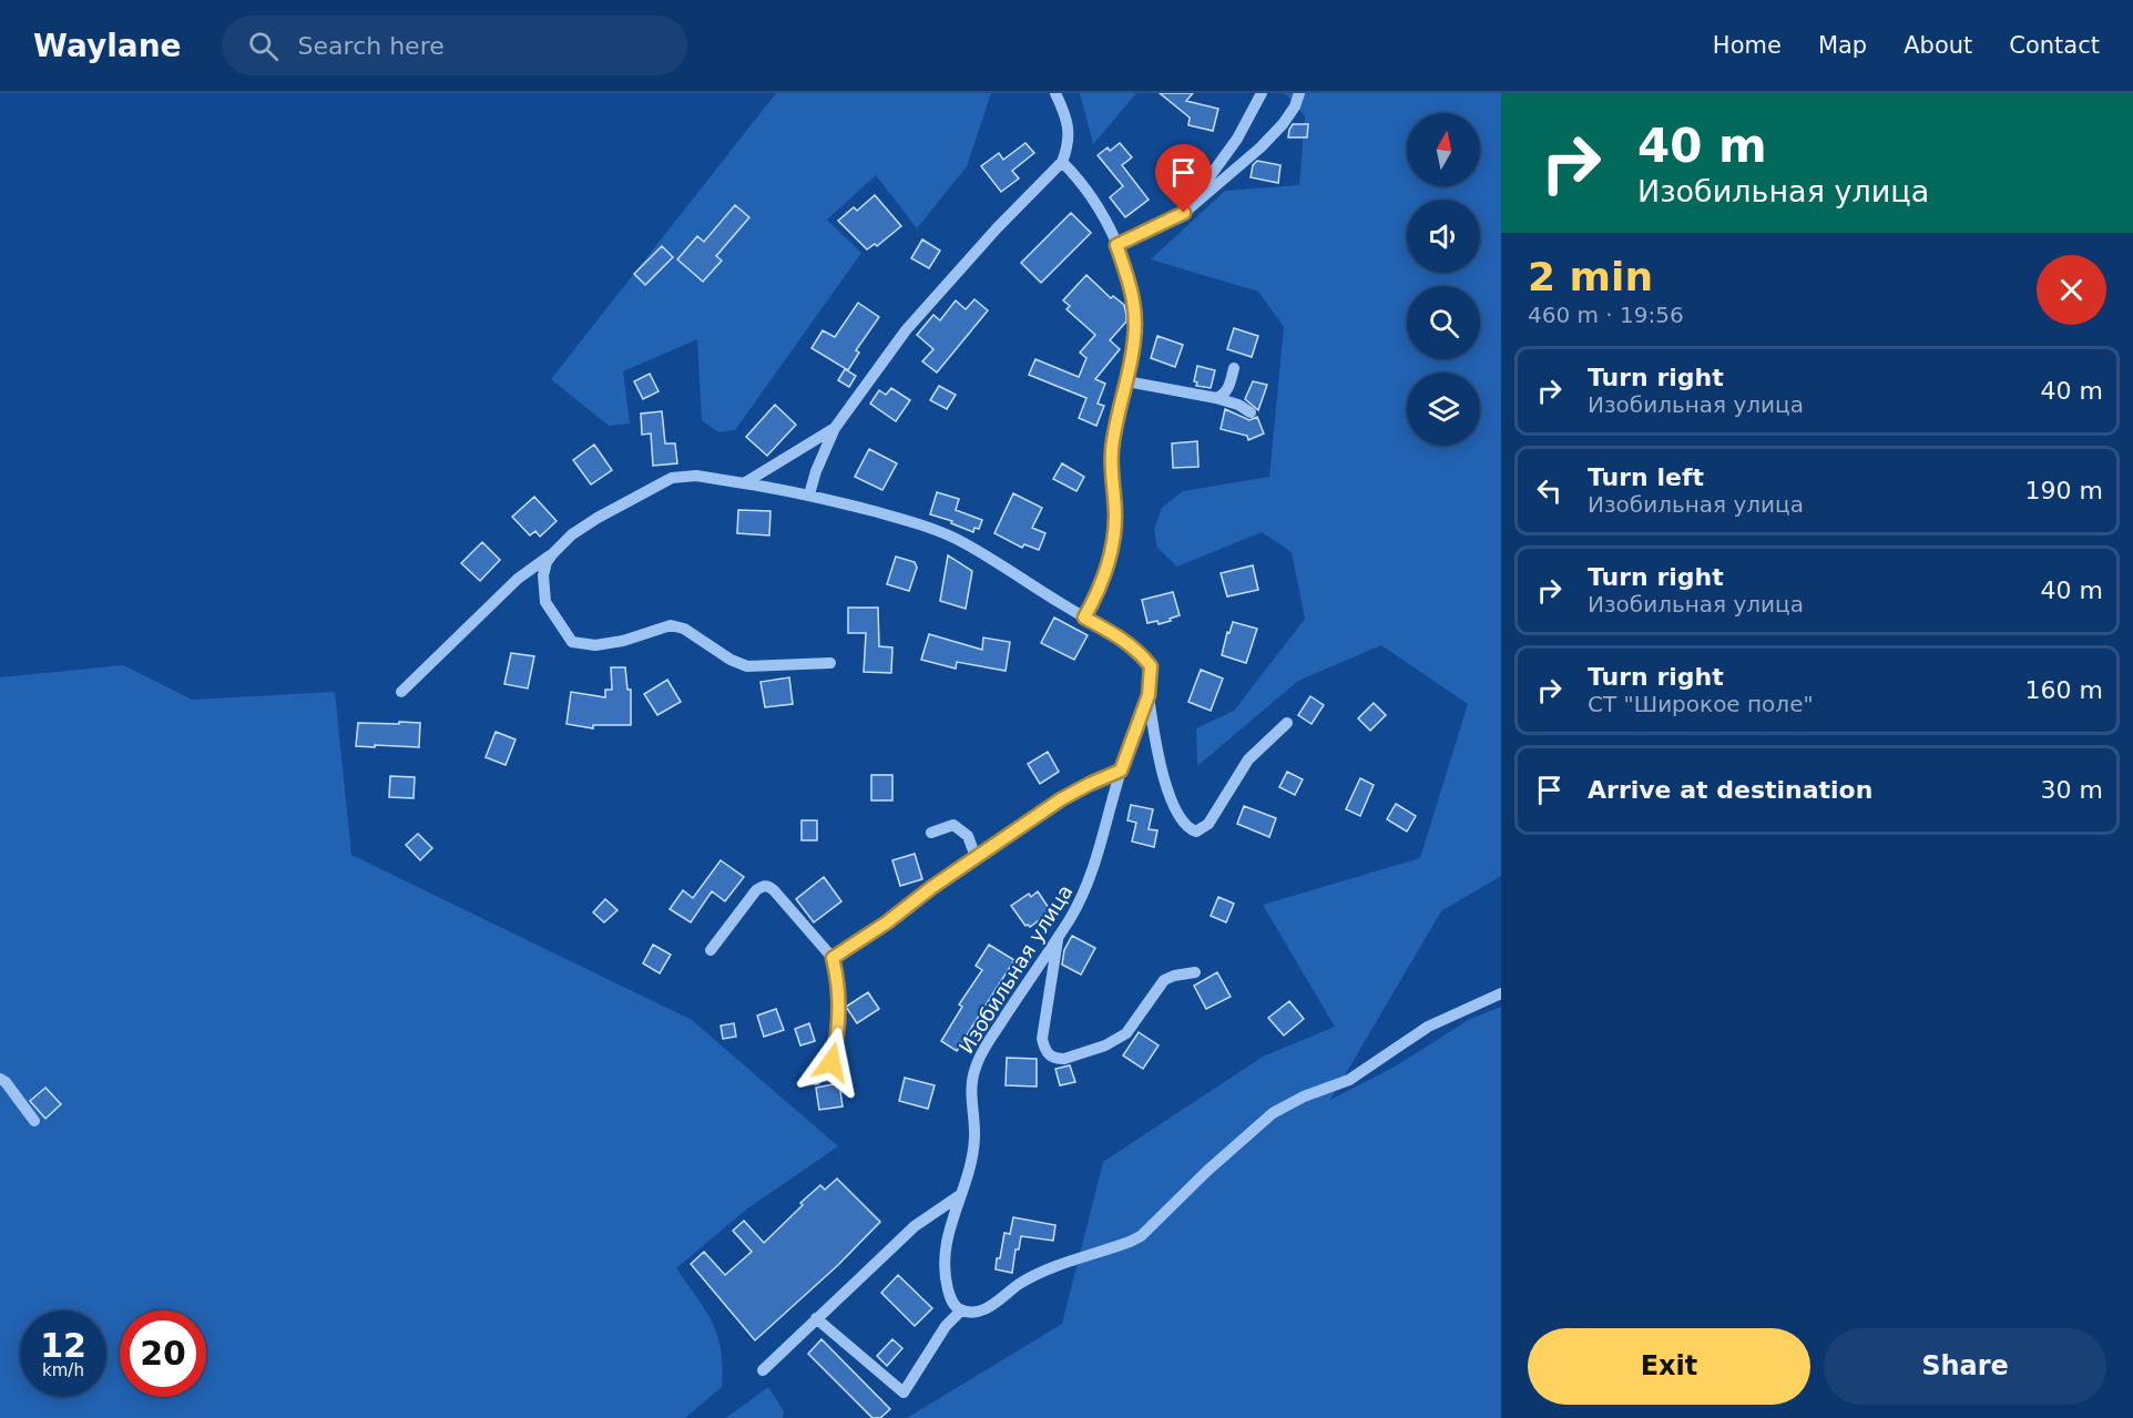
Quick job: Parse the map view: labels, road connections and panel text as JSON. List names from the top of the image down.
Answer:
{
  "streets": {
    "street": ["Изобильная улица"]
  },
  "north": "top",
  "page": {
    "header": "Waylane",
    "search": "Search here",
    "nav": [
      "Home",
      "Map",
      "About",
      "Contact"
    ],
    "turn": ["40 m", "Изобильная улица"],
    "heading": ["2 min", "460 m · 19:56"],
    "list": [
      {
        "name": "Turn right",
        "note": "Изобильная улица",
        "value": "40 m"
      },
      {
        "name": "Turn left",
        "note": "Изобильная улица",
        "value": "190 m"
      },
      {
        "name": "Turn right",
        "note": "Изобильная улица",
        "value": "40 m"
      },
      {
        "name": "Turn right",
        "note": "СТ \"Широкое поле\"",
        "value": "160 m"
      },
      {
        "name": "Arrive at destination",
        "value": "30 m"
      }
    ],
    "speed": "12 km/h",
    "limit": "20",
    "buttons": ["Exit", "Share"]
  }
}
